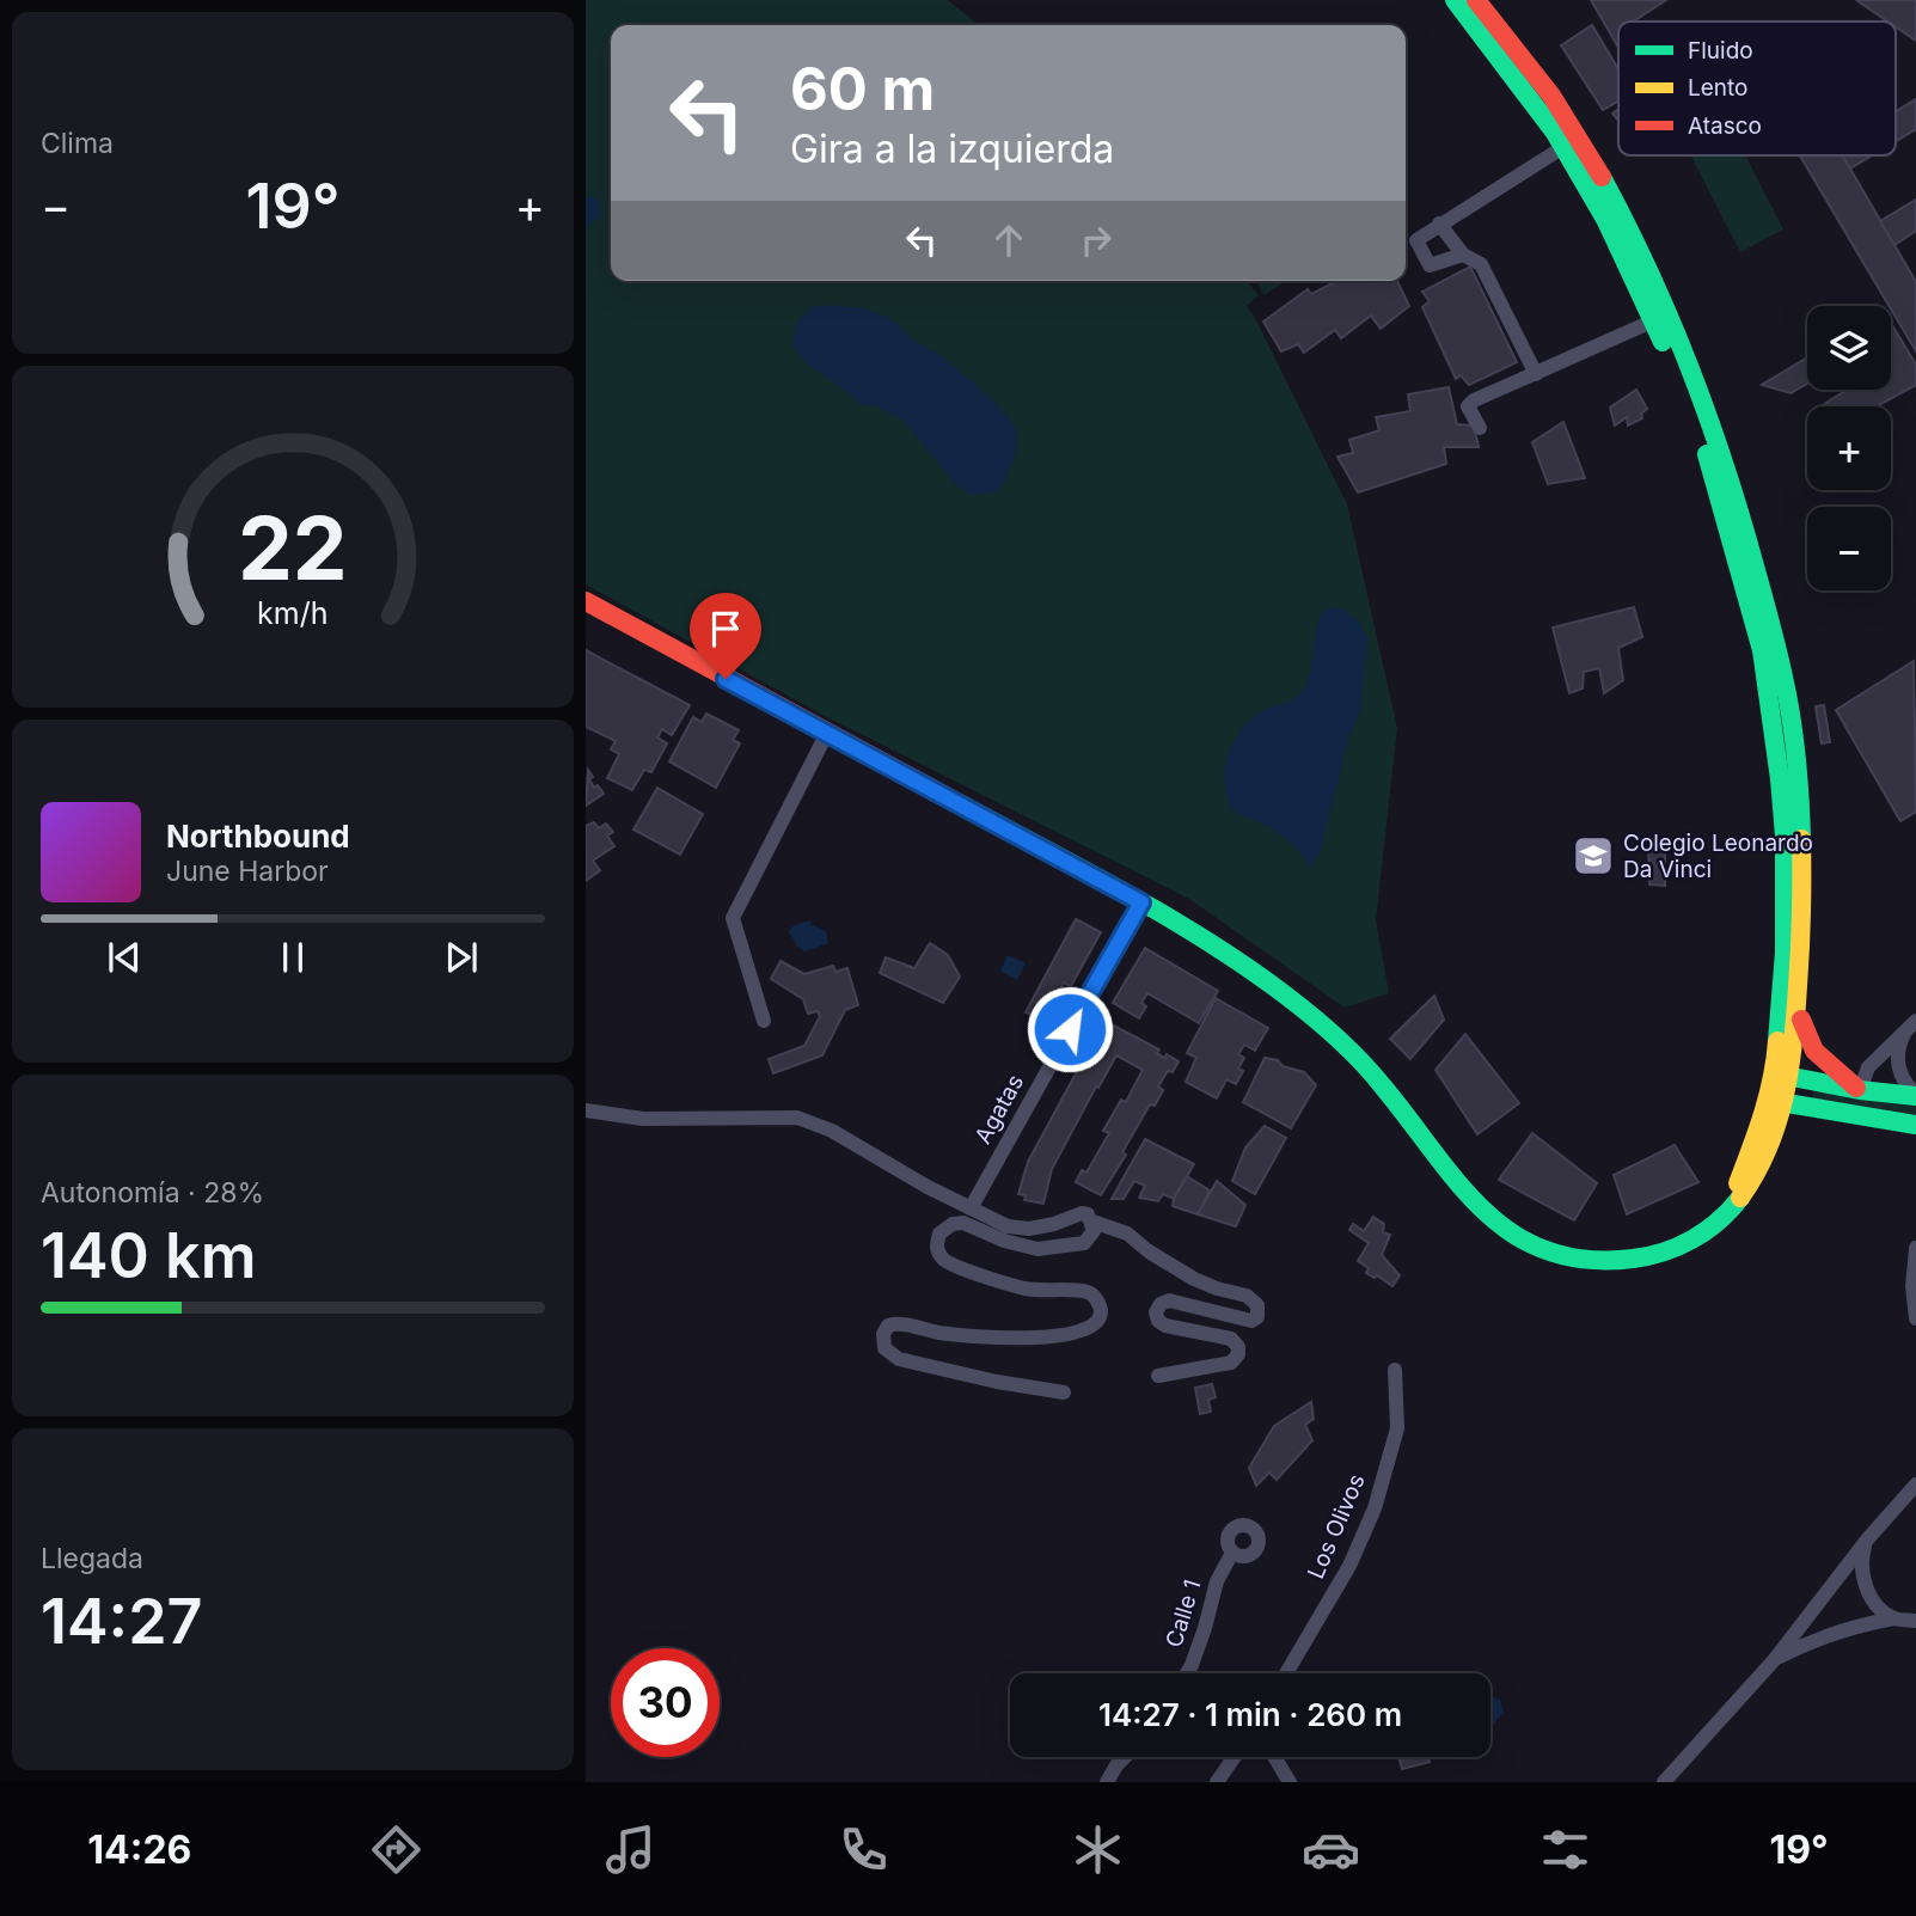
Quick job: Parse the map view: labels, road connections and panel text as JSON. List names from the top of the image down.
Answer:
{
  "streets": {
    "street": ["Agatas", "Los Olivos", "Calle 1"]
  },
  "places": {
    "school or university": ["Colegio Leonardo Da Vinci"]
  },
  "legend": ["Fluido", "Lento", "Atasco"],
  "page": {
    "tile": [
      "Clima",
      ["Autonomía · 28%", "140 km"],
      ["Llegada", "14:27"]
    ],
    "turn": ["60 m", "Gira a la izquierda"],
    "heat": ["−", "19°", "+"],
    "map_buttons": ["+", "−"],
    "song": ["Northbound", "June Harbor"],
    "limit": "30",
    "trip": "14:27 · 1 min · 260 m",
    "tabs": ["14:26", "19°"],
    "gauge": ["22", "km/h"]
  }
}
